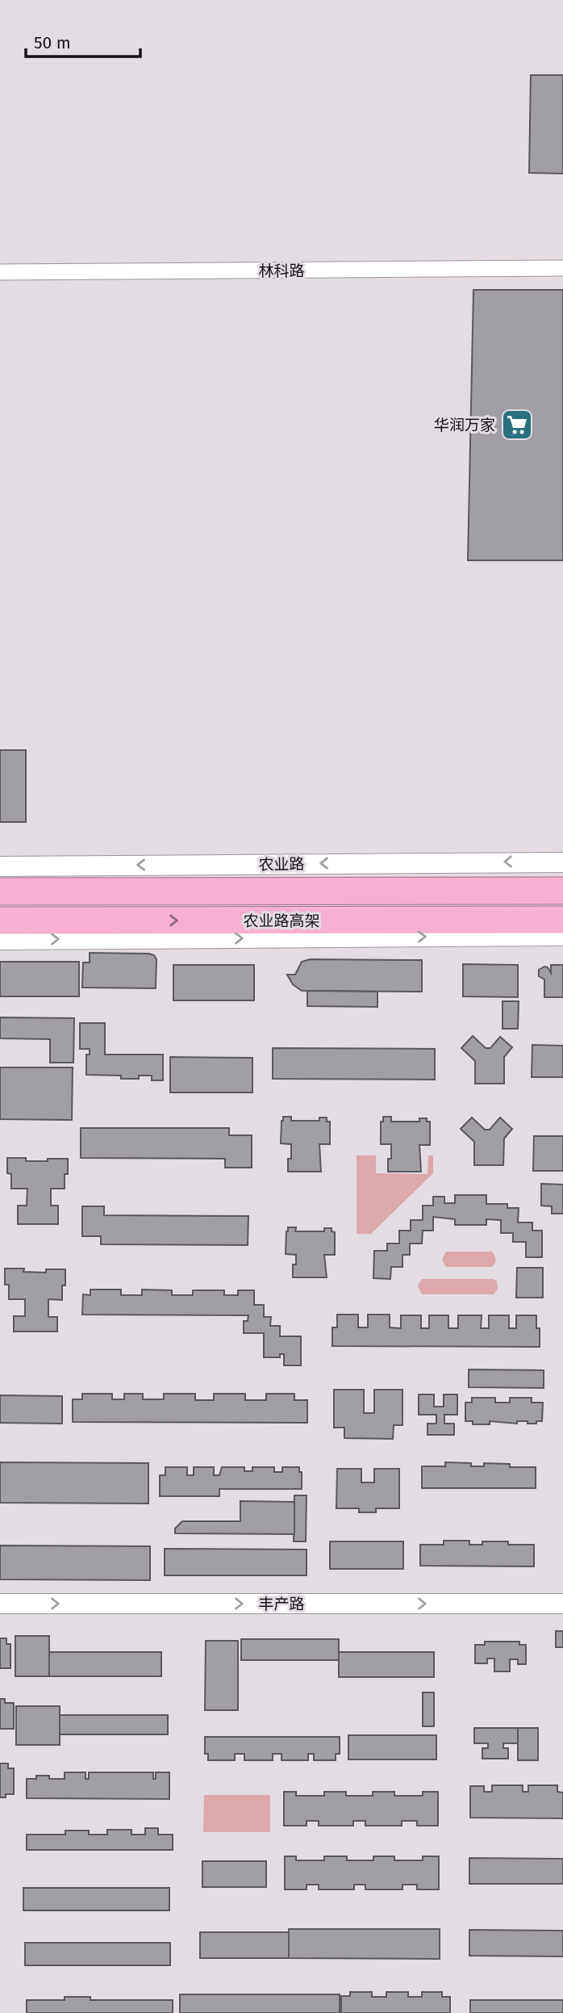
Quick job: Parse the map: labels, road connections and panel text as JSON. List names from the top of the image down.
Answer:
{
  "streets": {
    "highway": ["农业路高架"],
    "street": ["林科路", "农业路", "丰产路"]
  },
  "one_way": ["丰产路"],
  "places": {
    "supermarket": ["华润万家"]
  },
  "scale_bar": "50 m"
}
